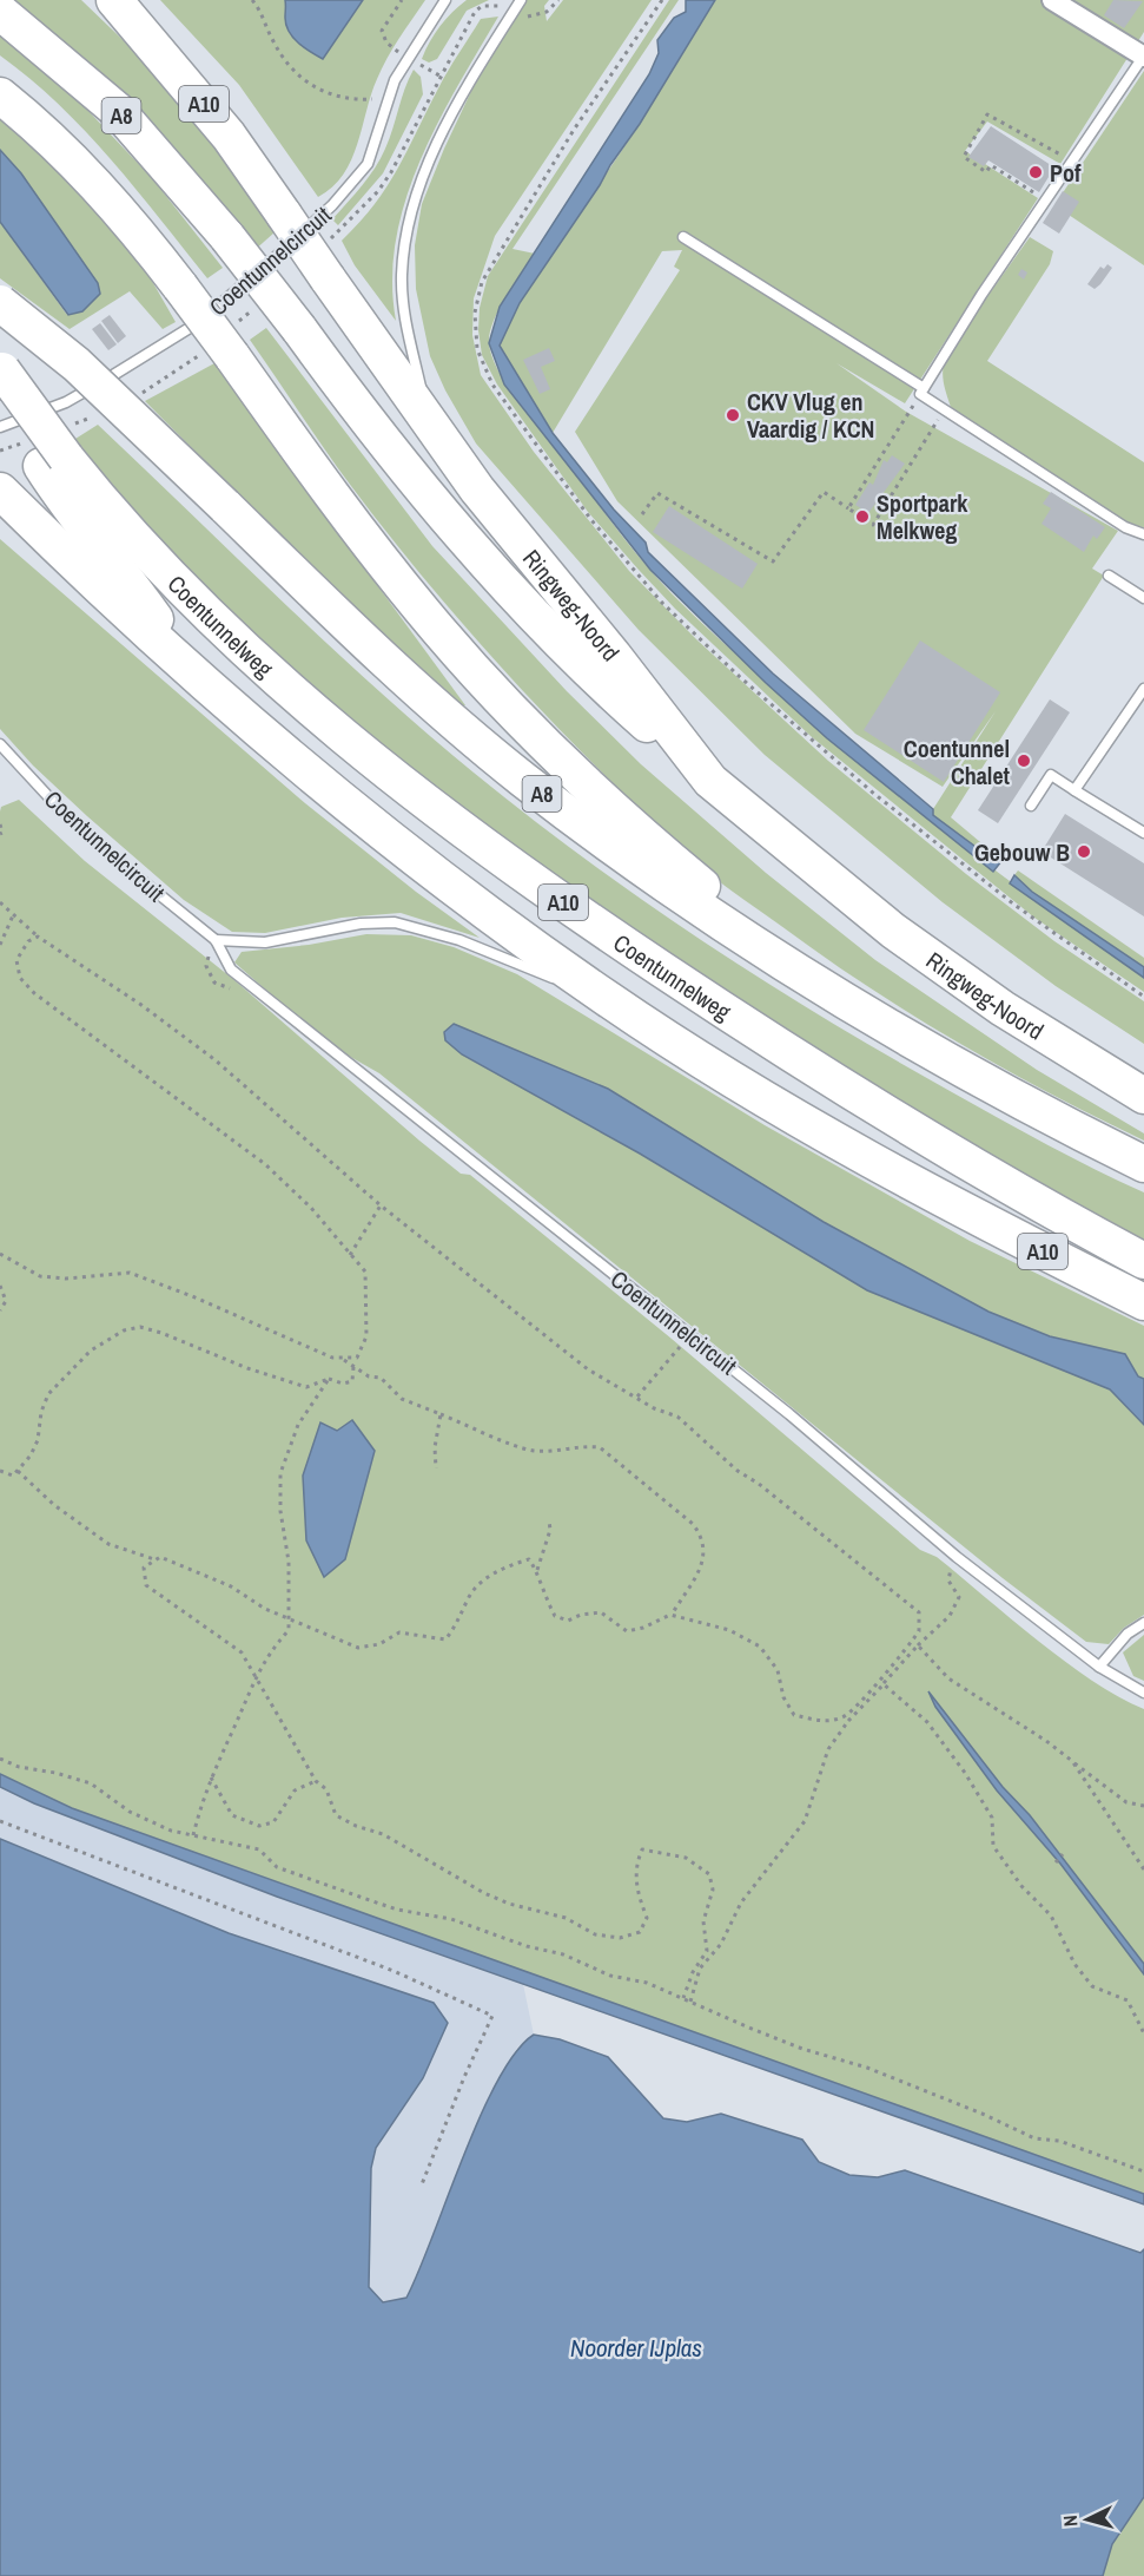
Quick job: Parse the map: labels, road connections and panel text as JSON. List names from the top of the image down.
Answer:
{
  "streets": {
    "highway": [
      "A10",
      "A8",
      "Ringweg-Noord",
      "Coentunnelweg"
    ],
    "lane": ["Coentunnelcircuit"]
  },
  "crossings": [
    ["A10", "Coentunnelweg"],
    ["A8", "Ringweg-Noord"]
  ],
  "water": ["Noorder IJplas"],
  "places": [
    "Pof",
    "CKV Vlug en Vaardig / KCN",
    "Sportpark Melkweg",
    "Coentunnel Chalet",
    "Gebouw B"
  ],
  "north": "left"
}
